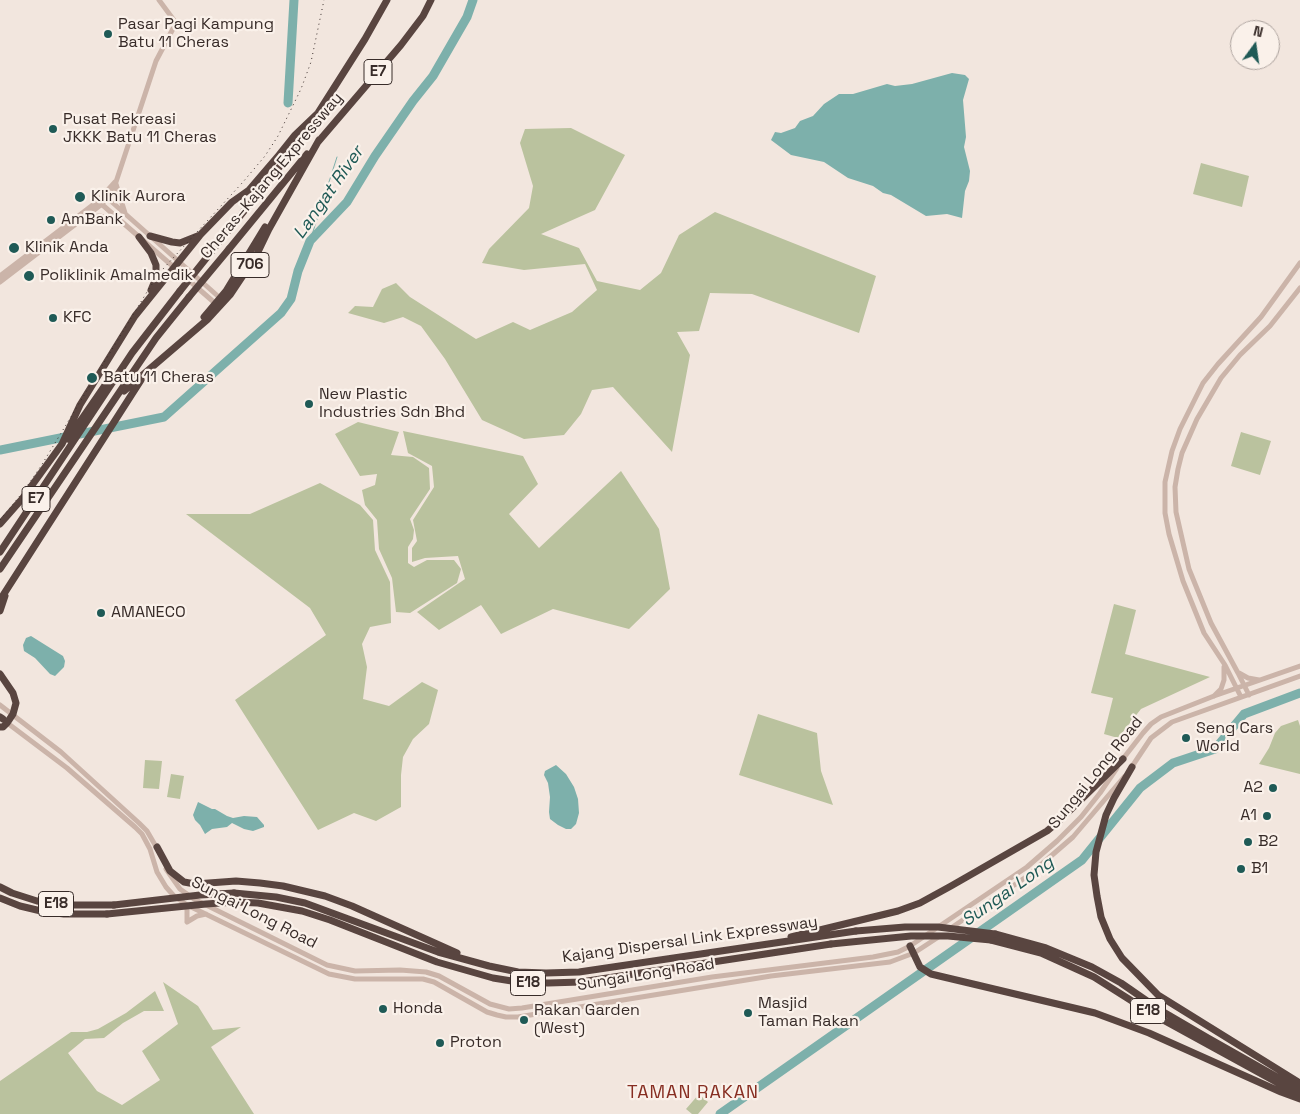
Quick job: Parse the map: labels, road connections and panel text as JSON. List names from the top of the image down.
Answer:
{
  "streets": {
    "highway": [
      "E7",
      "Cheras–Kajang Expressway",
      "706",
      "E18",
      "Kajang Dispersal Link Expressway"
    ],
    "street": ["Sungai Long Road"]
  },
  "districts": ["TAMAN RAKAN"],
  "water": ["Langat River", "Sungai Long"],
  "places": [
    "Pasar Pagi Kampung Batu 11 Cheras",
    "Pusat Rekreasi JKKK Batu 11 Cheras",
    "Klinik Aurora",
    "AmBank",
    "Klinik Anda",
    "Poliklinik Amalmedik",
    "KFC",
    "Batu 11 Cheras",
    "New Plastic Industries Sdn Bhd",
    "AMANECO",
    "Seng Cars World",
    "A2",
    "A1",
    "B2",
    "B1",
    "Honda",
    "Masjid Taman Rakan",
    "Rakan Garden (West)",
    "Proton"
  ],
  "north": "top"
}
